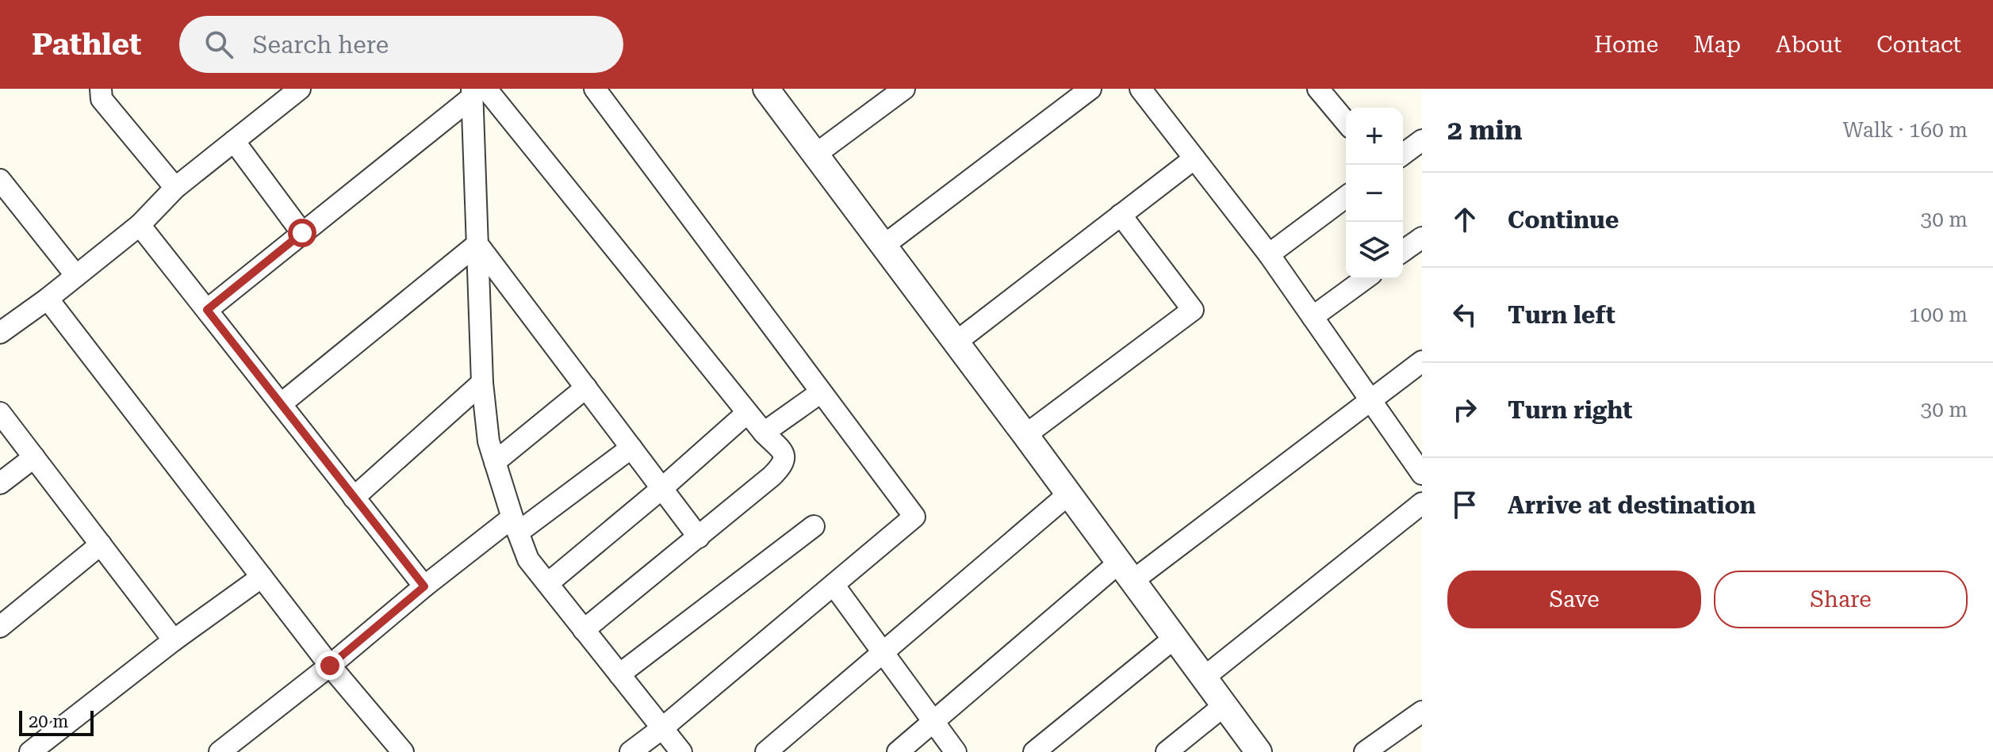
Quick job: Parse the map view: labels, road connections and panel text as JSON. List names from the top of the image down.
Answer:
{
  "scale_bar": "20 m",
  "page": {
    "header": "Pathlet",
    "search": "Search here",
    "nav": [
      "Home",
      "Map",
      "About",
      "Contact"
    ],
    "heading": ["2 min", "Walk · 160 m"],
    "map_buttons": ["+", "−"],
    "list": [
      ["Continue", "30 m"],
      ["Turn left", "100 m"],
      ["Turn right", "30 m"],
      "Arrive at destination"
    ],
    "buttons": ["Save", "Share"],
    "scale": "20 m"
  }
}
